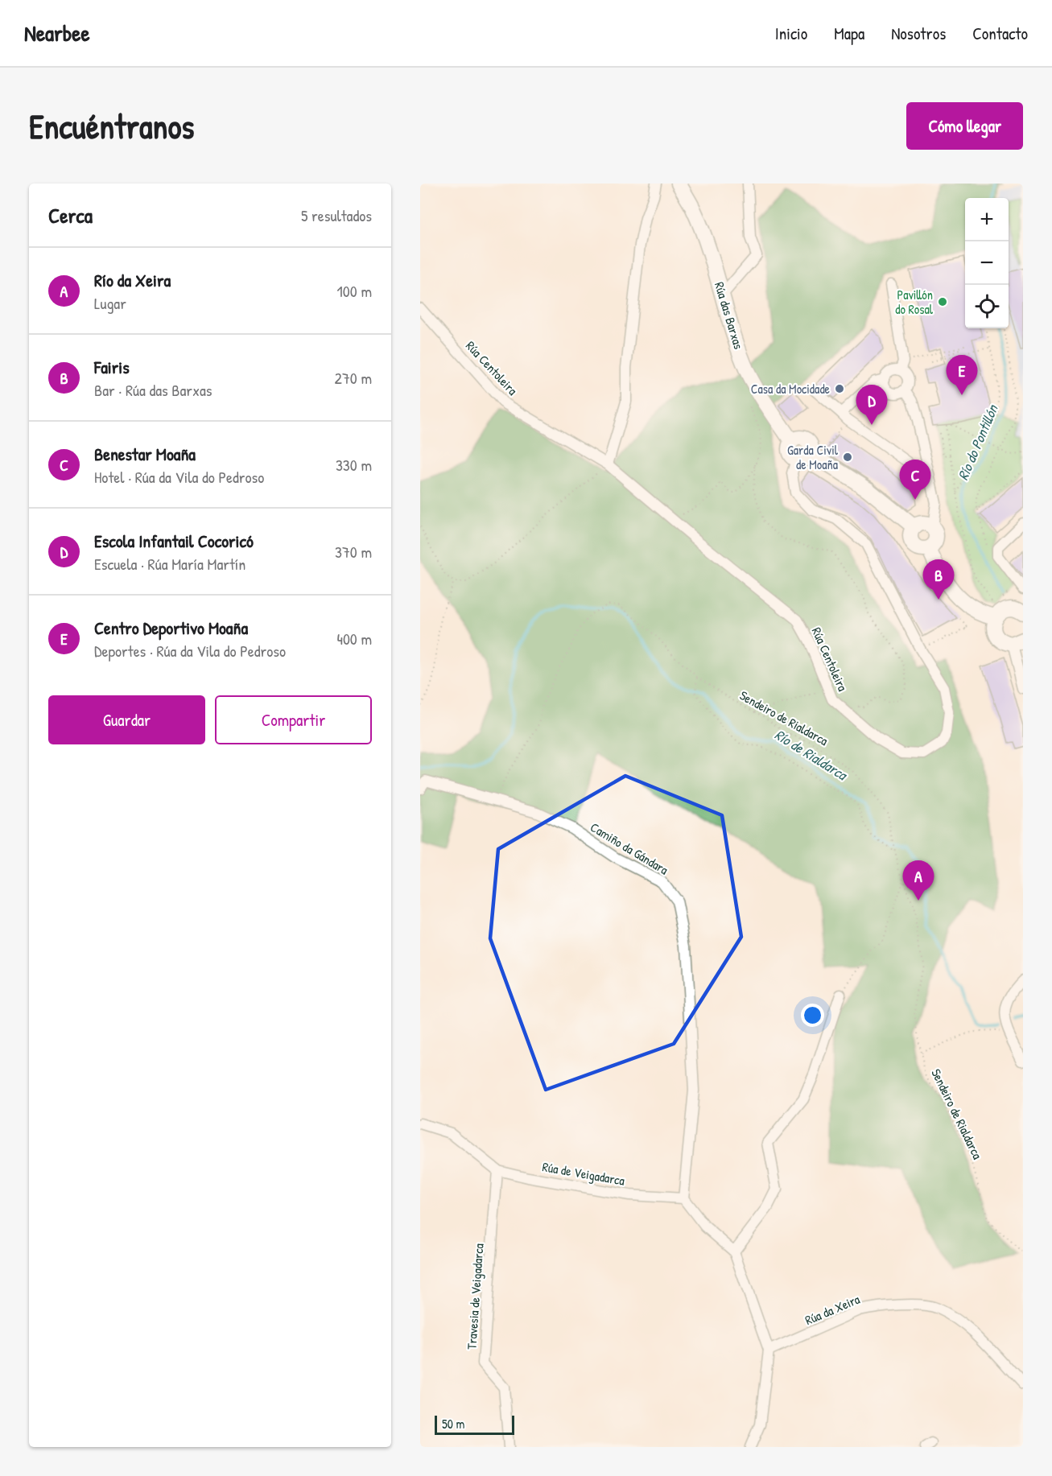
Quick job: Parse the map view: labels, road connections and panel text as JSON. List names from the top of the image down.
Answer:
{
  "streets": {
    "street": [
      "Rúa das Barxas",
      "Rúa Centoleira",
      "Camiño da Gándara",
      "Rúa de Veigadarca",
      "Travesia de Veigadarca",
      "Rúa da Xeira"
    ],
    "path": ["Sendeiro de Rialdarca"]
  },
  "crossings": [
    ["Rúa das Barxas", "Rúa Centoleira"],
    ["Sendeiro de Rialdarca", "Camiño da Gándara"],
    ["Camiño da Gándara", "Rúa de Veigadarca"],
    ["Rúa de Veigadarca", "Travesia de Veigadarca"]
  ],
  "water": ["Río do Pontillón", "Río de Rialdarca"],
  "places": ["Pavillón do Rosal", "Casa da Mocidade", "Garda Civil de Moaña"],
  "scale_bar": "50 m",
  "page": {
    "header": "Nearbee",
    "nav": [
      "Inicio",
      "Mapa",
      "Nosotros",
      "Contacto"
    ],
    "buttons": [
      "Cómo llegar",
      ["Guardar", "Compartir"]
    ],
    "title": "Encuéntranos",
    "heading": ["Cerca", "5 resultados"],
    "map_buttons": ["+", "−"],
    "list": [
      {
        "mark": "A",
        "name": "Río da Xeira",
        "note": "Lugar",
        "value": "100 m"
      },
      {
        "mark": "B",
        "name": "Fairis",
        "note": "Bar · Rúa das Barxas",
        "value": "270 m"
      },
      {
        "mark": "C",
        "name": "Benestar Moaña",
        "note": "Hotel · Rúa da Vila do Pedroso",
        "value": "330 m"
      },
      {
        "mark": "D",
        "name": "Escola Infantail Cocoricó",
        "note": "Escuela · Rúa María Martín",
        "value": "370 m"
      },
      {
        "mark": "E",
        "name": "Centro Deportivo Moaña",
        "note": "Deportes · Rúa da Vila do Pedroso",
        "value": "400 m"
      }
    ],
    "pins": [
      "E",
      "D",
      "C",
      "B",
      "A"
    ],
    "scale": "50 m"
  }
}
